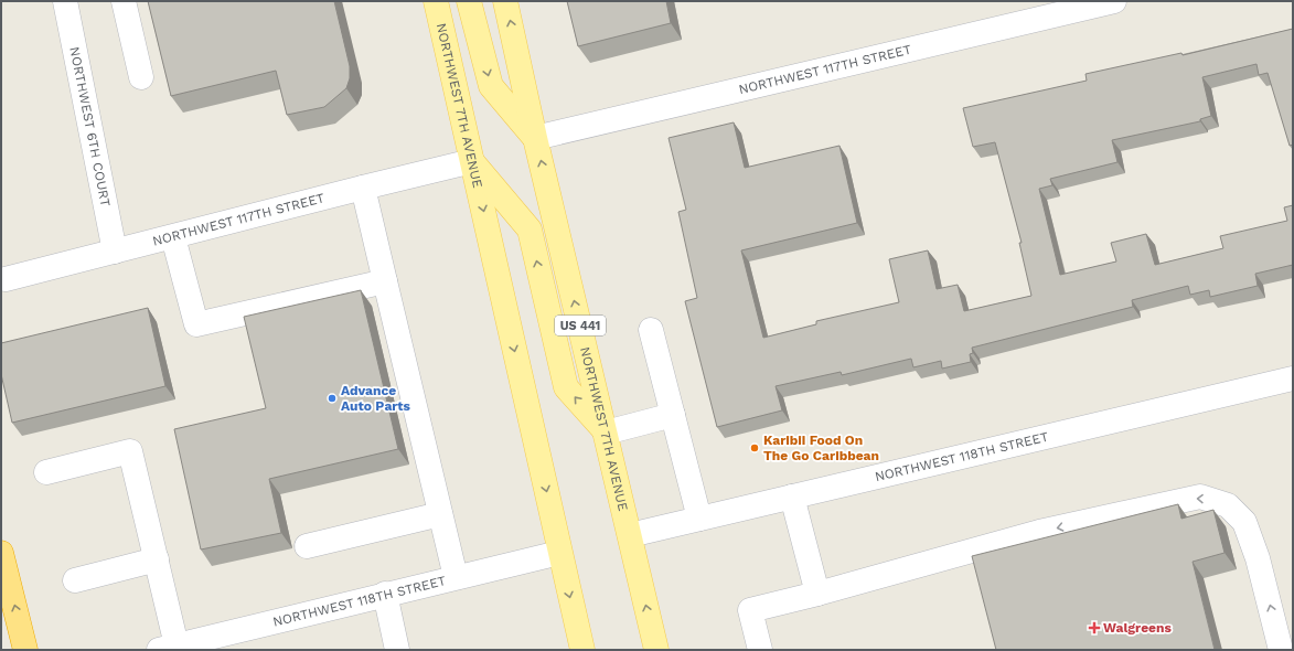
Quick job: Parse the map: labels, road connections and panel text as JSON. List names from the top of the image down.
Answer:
{
  "streets": {
    "main road": ["NORTHWEST 7TH AVENUE", "US 441"],
    "street": ["NORTHWEST 117TH STREET", "NORTHWEST 6TH COURT", "NORTHWEST 118TH STREET"]
  },
  "crossings": [
    ["NORTHWEST 117TH STREET", "NORTHWEST 7TH AVENUE"],
    ["NORTHWEST 117TH STREET", "NORTHWEST 6TH COURT"],
    ["NORTHWEST 7TH AVENUE", "NORTHWEST 118TH STREET"]
  ],
  "places": {
    "other": ["Advance Auto Parts", "Karibii Food On The Go Caribbean"],
    "health": ["Walgreens"]
  }
}
